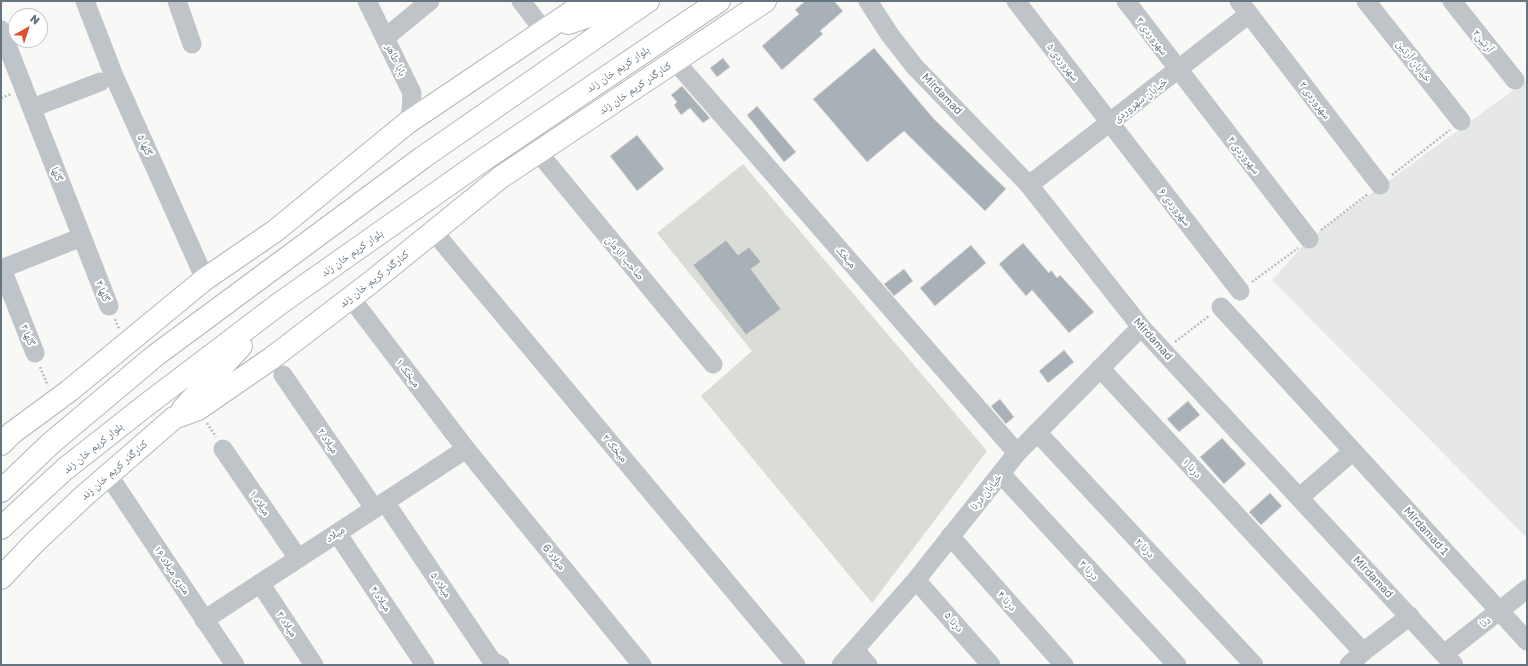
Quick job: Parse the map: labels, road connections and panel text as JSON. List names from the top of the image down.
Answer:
{
  "streets": {
    "main road": ["بلوار کریم خان زند", "کنارگذر کریم خان زند"],
    "street": [
      "سهروردی ۳",
      "آرتین۲",
      "بابا طاهر",
      "خیابان آرتین",
      "سهروردی ۵",
      "Mirdamad",
      "خیابان سهروردی",
      "سهروردی ۲",
      "گلها ۵",
      "سهروردی ۴",
      "گلها",
      "سهروردی ۶",
      "میخک",
      "صاحب الزمان",
      "گلها ۴",
      "گلها ۳",
      "میخک ۱",
      "میلاد ۲",
      "میخک ۲",
      "درنا ۱",
      "خیابان درنا",
      "میلاد ۱",
      "Mirdamad 1",
      "میلاد",
      "درنا ۲",
      "میلاد 6",
      "۱۶ متری میلاد",
      "درنا ۳",
      "میلاد ۵",
      "میلاد ۴",
      "درنا ۴",
      "درنا ۵",
      "دنا",
      "میلاد ۳"
    ]
  },
  "crossings": [
    ["سهروردی ۳", "خیابان سهروردی"],
    ["سهروردی ۳", "سهروردی ۴"],
    ["سهروردی ۵", "خیابان سهروردی"],
    ["سهروردی ۵", "سهروردی ۶"],
    ["کنارگذر کریم خان زند", "میخک"],
    ["کنارگذر کریم خان زند", "صاحب الزمان"],
    ["کنارگذر کریم خان زند", "میخک ۱"],
    ["کنارگذر کریم خان زند", "میخک ۲"],
    ["کنارگذر کریم خان زند", "۱۶ متری میلاد"],
    ["Mirdamad", "خیابان سهروردی"],
    ["Mirdamad", "خیابان درنا"],
    ["Mirdamad", "دنا"],
    ["خیابان سهروردی", "سهروردی ۲"],
    ["خیابان سهروردی", "سهروردی ۴"],
    ["خیابان سهروردی", "سهروردی ۶"],
    ["گلها", "گلها ۴"],
    ["میخک", "خیابان درنا"],
    ["میخک ۱", "میلاد"],
    ["میخک ۱", "میلاد 6"],
    ["میلاد ۲", "میلاد"],
    ["میلاد ۲", "میلاد ۵"],
    ["درنا ۱", "خیابان درنا"],
    ["خیابان درنا", "درنا ۲"],
    ["خیابان درنا", "درنا ۳"],
    ["خیابان درنا", "درنا ۴"],
    ["خیابان درنا", "درنا ۵"],
    ["میلاد ۱", "میلاد"],
    ["Mirdamad 1", "دنا"],
    ["میلاد", "میلاد 6"],
    ["میلاد", "۱۶ متری میلاد"],
    ["میلاد", "میلاد ۵"],
    ["میلاد", "میلاد ۴"],
    ["میلاد", "میلاد ۳"]
  ],
  "north": "top right"
}
